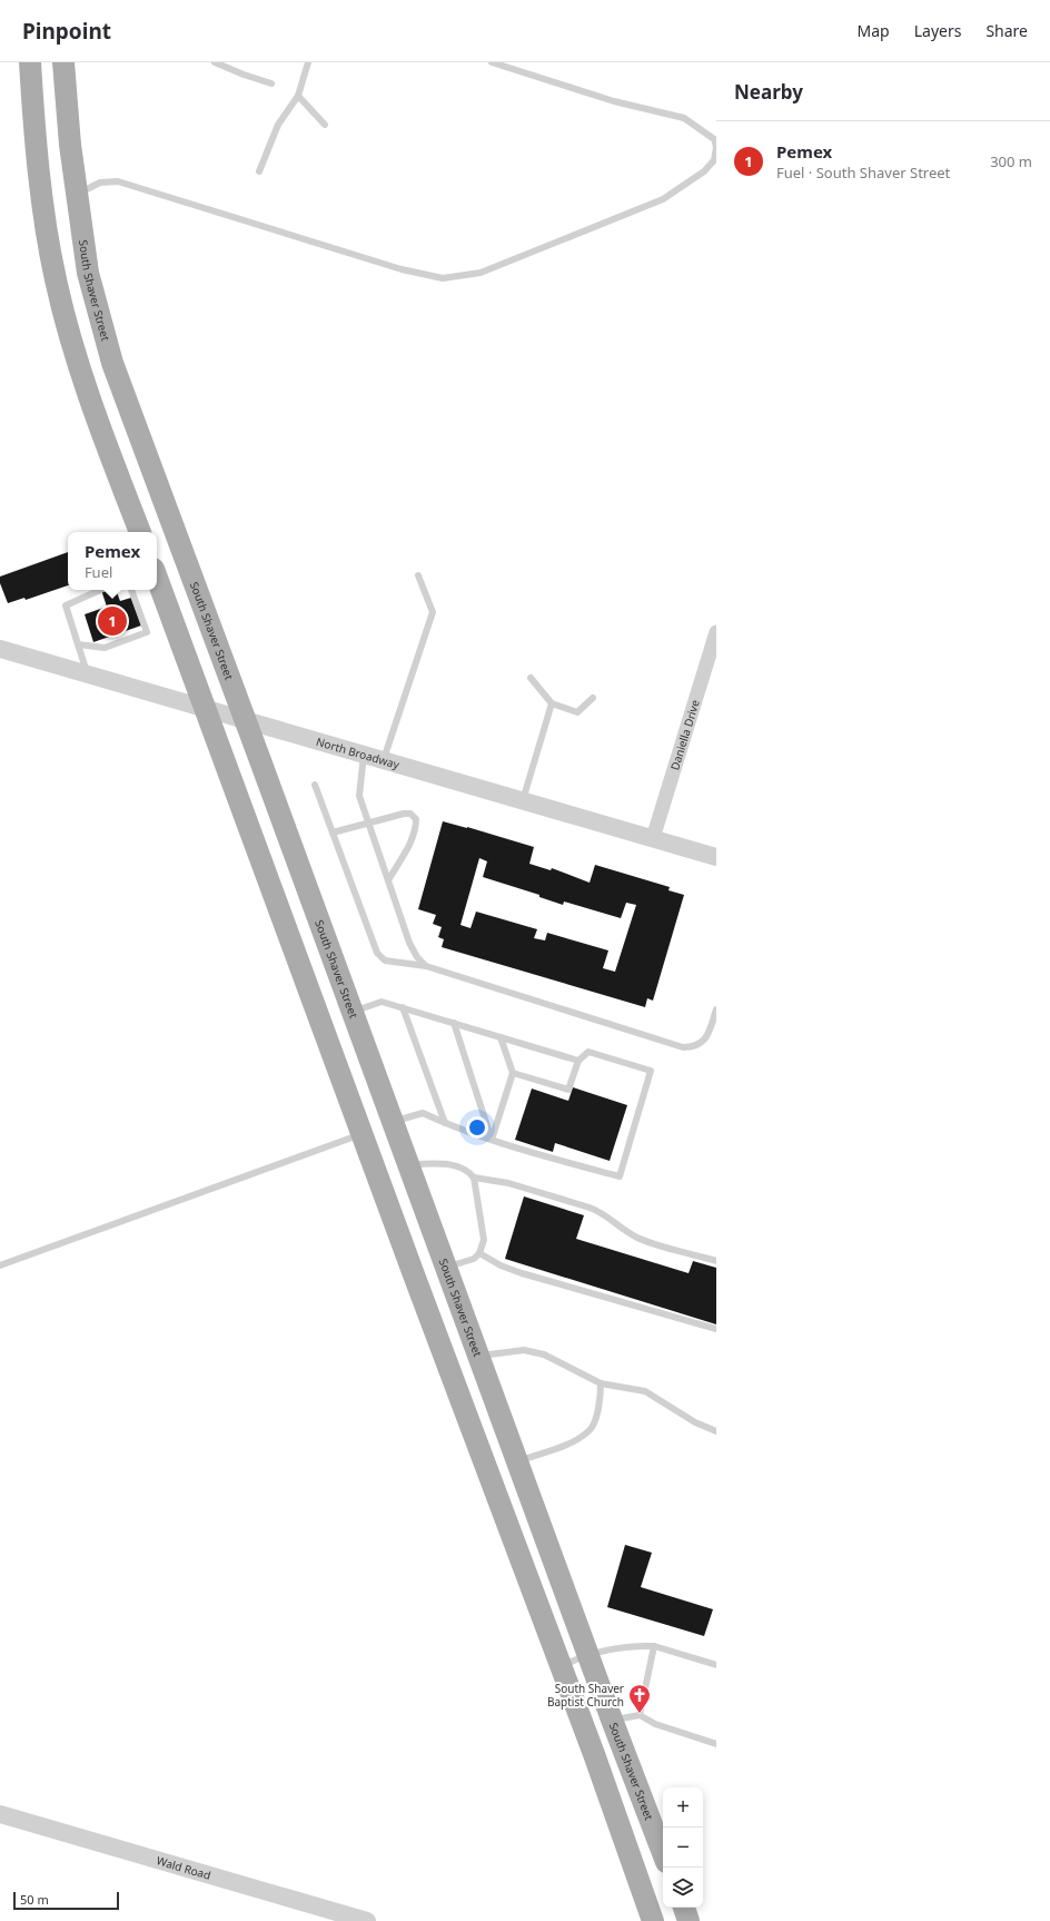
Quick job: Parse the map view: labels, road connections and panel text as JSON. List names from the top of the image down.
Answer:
{
  "streets": {
    "main road": ["South Shaver Street"],
    "street": ["Daniella Drive", "North Broadway", "Wald Road"]
  },
  "crossings": [
    ["South Shaver Street", "North Broadway"],
    ["Daniella Drive", "North Broadway"]
  ],
  "places": {
    "church": ["South Shaver Baptist Church"]
  },
  "scale_bar": "50 m",
  "page": {
    "header": "Pinpoint",
    "nav": ["Map", "Layers", "Share"],
    "heading": "Nearby",
    "list": [
      {
        "mark": "1",
        "name": "Pemex",
        "note": "Fuel · South Shaver Street",
        "value": "300 m"
      }
    ],
    "popup": ["Pemex", "Fuel"],
    "pins": "1",
    "map_buttons": ["+", "−"],
    "scale": "50 m"
  }
}
